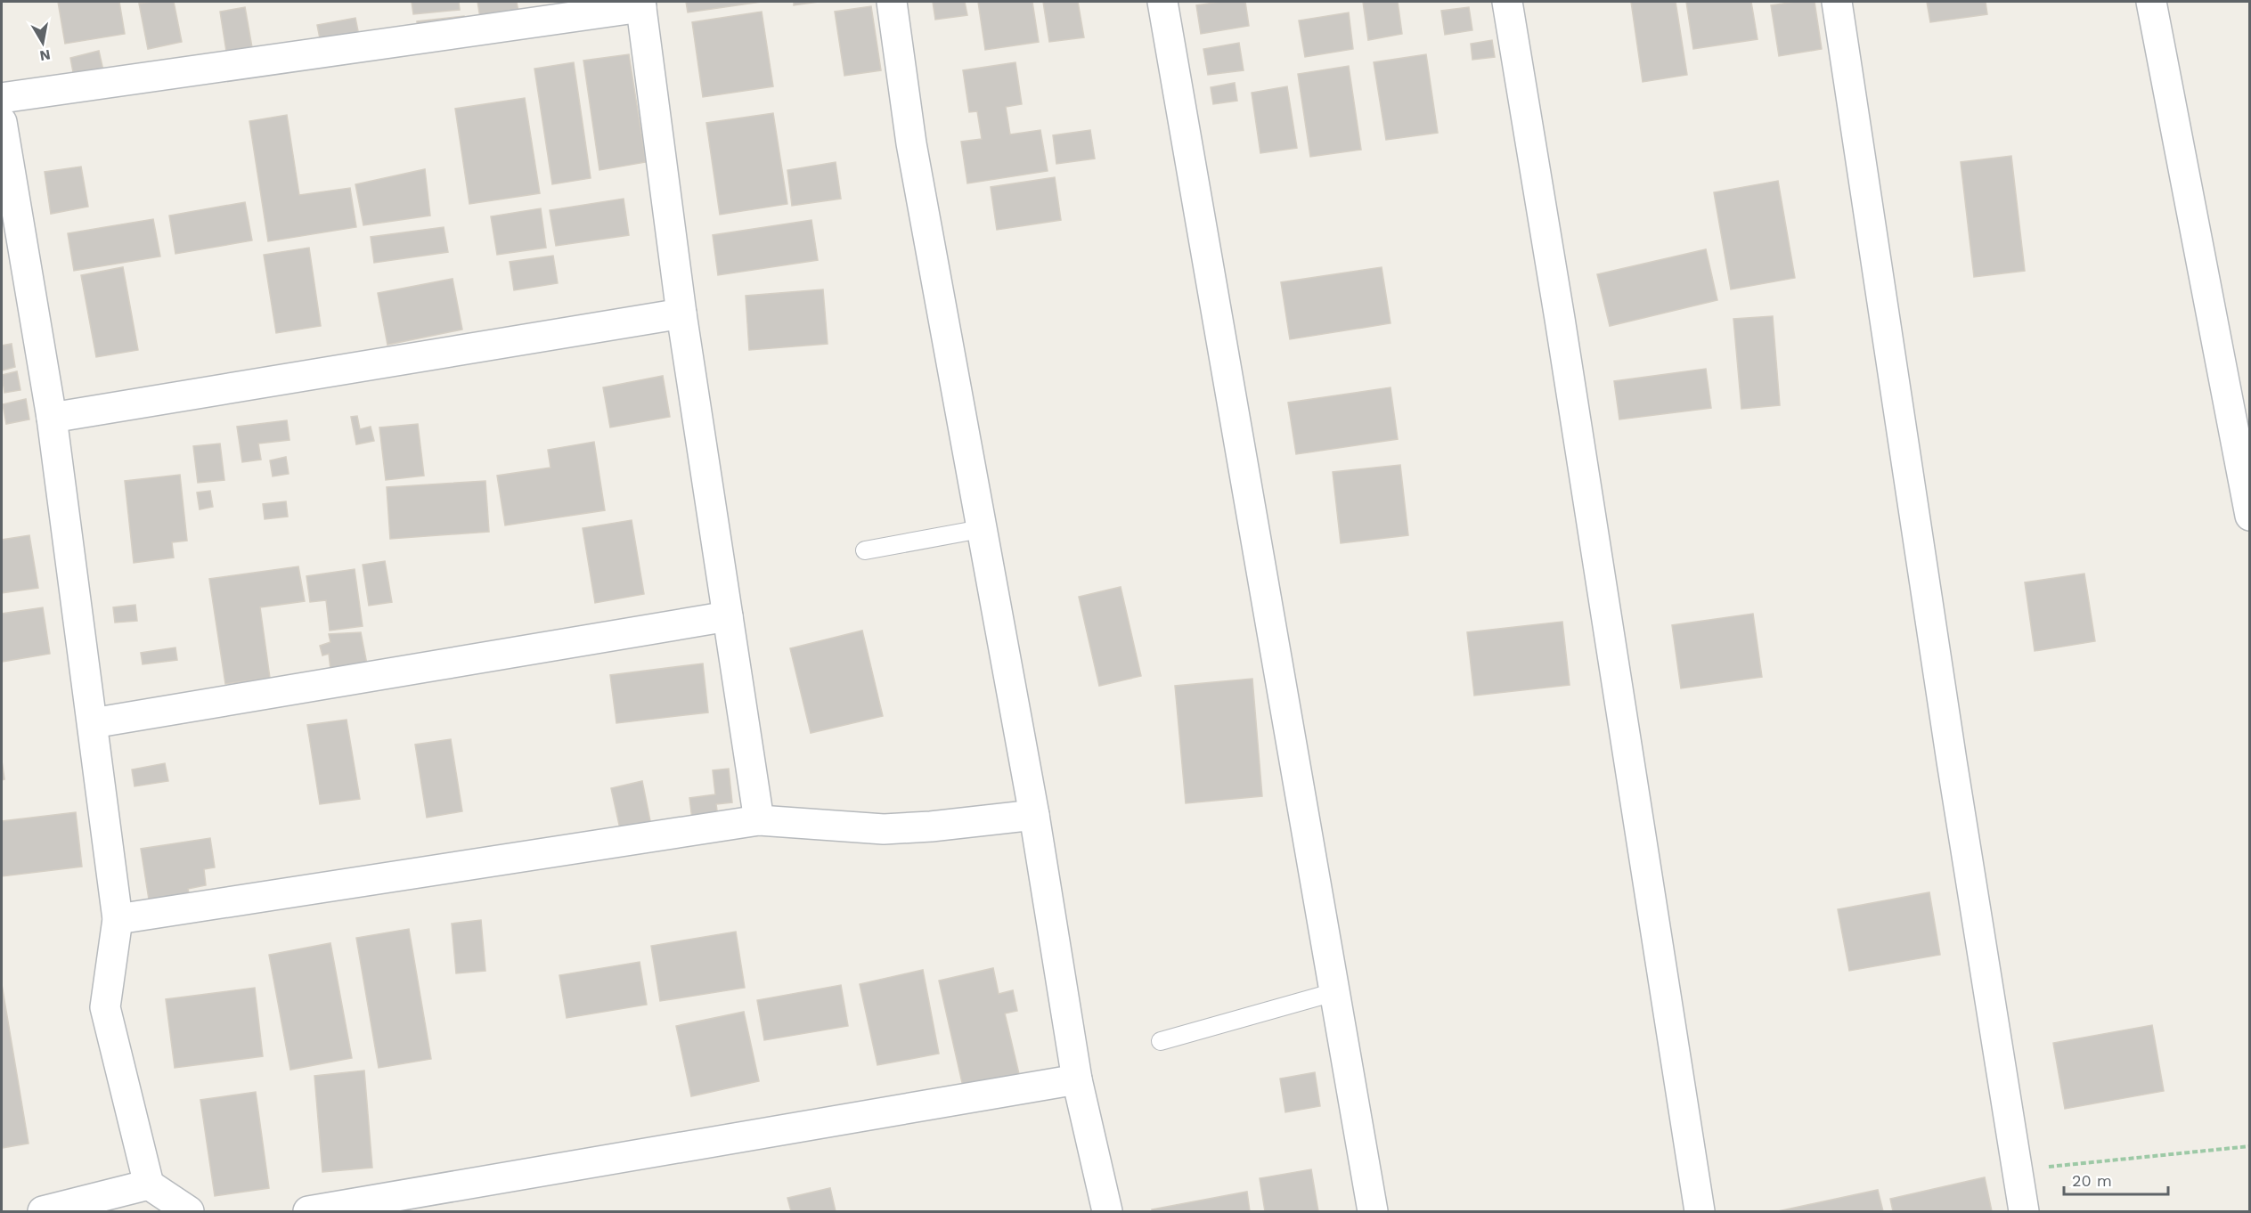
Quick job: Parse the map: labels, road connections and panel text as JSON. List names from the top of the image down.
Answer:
{
  "scale_bar": "20 m",
  "north": "bottom"
}
